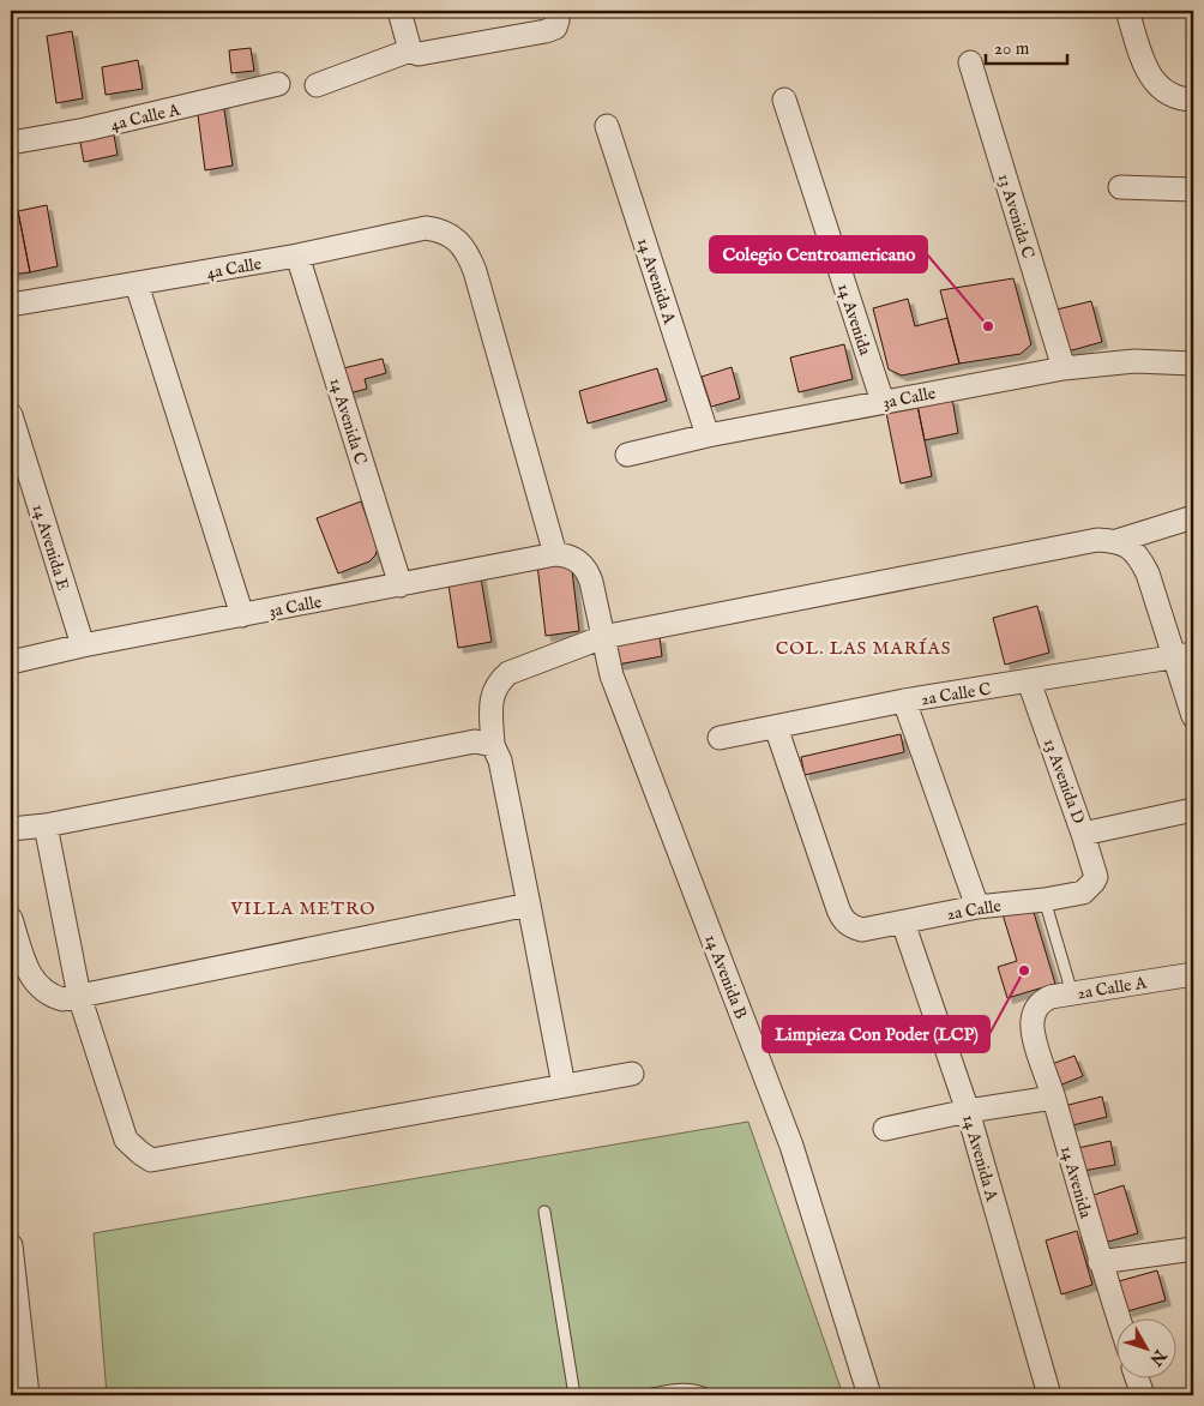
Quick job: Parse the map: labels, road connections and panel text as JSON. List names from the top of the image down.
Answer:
{
  "streets": {
    "street": [
      "4a Calle A",
      "13 Avenida C",
      "4a Calle",
      "14 Avenida A",
      "14 Avenida",
      "3a Calle",
      "14 Avenida C",
      "14 Avenida E",
      "2a Calle C",
      "13 Avenida D",
      "2a Calle",
      "14 Avenida B",
      "2a Calle A"
    ]
  },
  "crossings": [
    ["13 Avenida C", "3a Calle"],
    ["4a Calle", "3a Calle"],
    ["4a Calle", "14 Avenida C"],
    ["14 Avenida A", "3a Calle"],
    ["14 Avenida A", "2a Calle"],
    ["14 Avenida", "3a Calle"],
    ["14 Avenida", "2a Calle A"],
    ["3a Calle", "14 Avenida C"],
    ["3a Calle", "14 Avenida E"],
    ["3a Calle", "14 Avenida B"],
    ["2a Calle C", "13 Avenida D"],
    ["2a Calle C", "2a Calle"],
    ["13 Avenida D", "2a Calle"]
  ],
  "districts": ["COL. LAS MARÍAS", "VILLA METRO"],
  "places": ["Colegio Centroamericano", "Limpieza Con Poder (LCP)"],
  "scale_bar": "20 m",
  "north": "bottom right"
}
